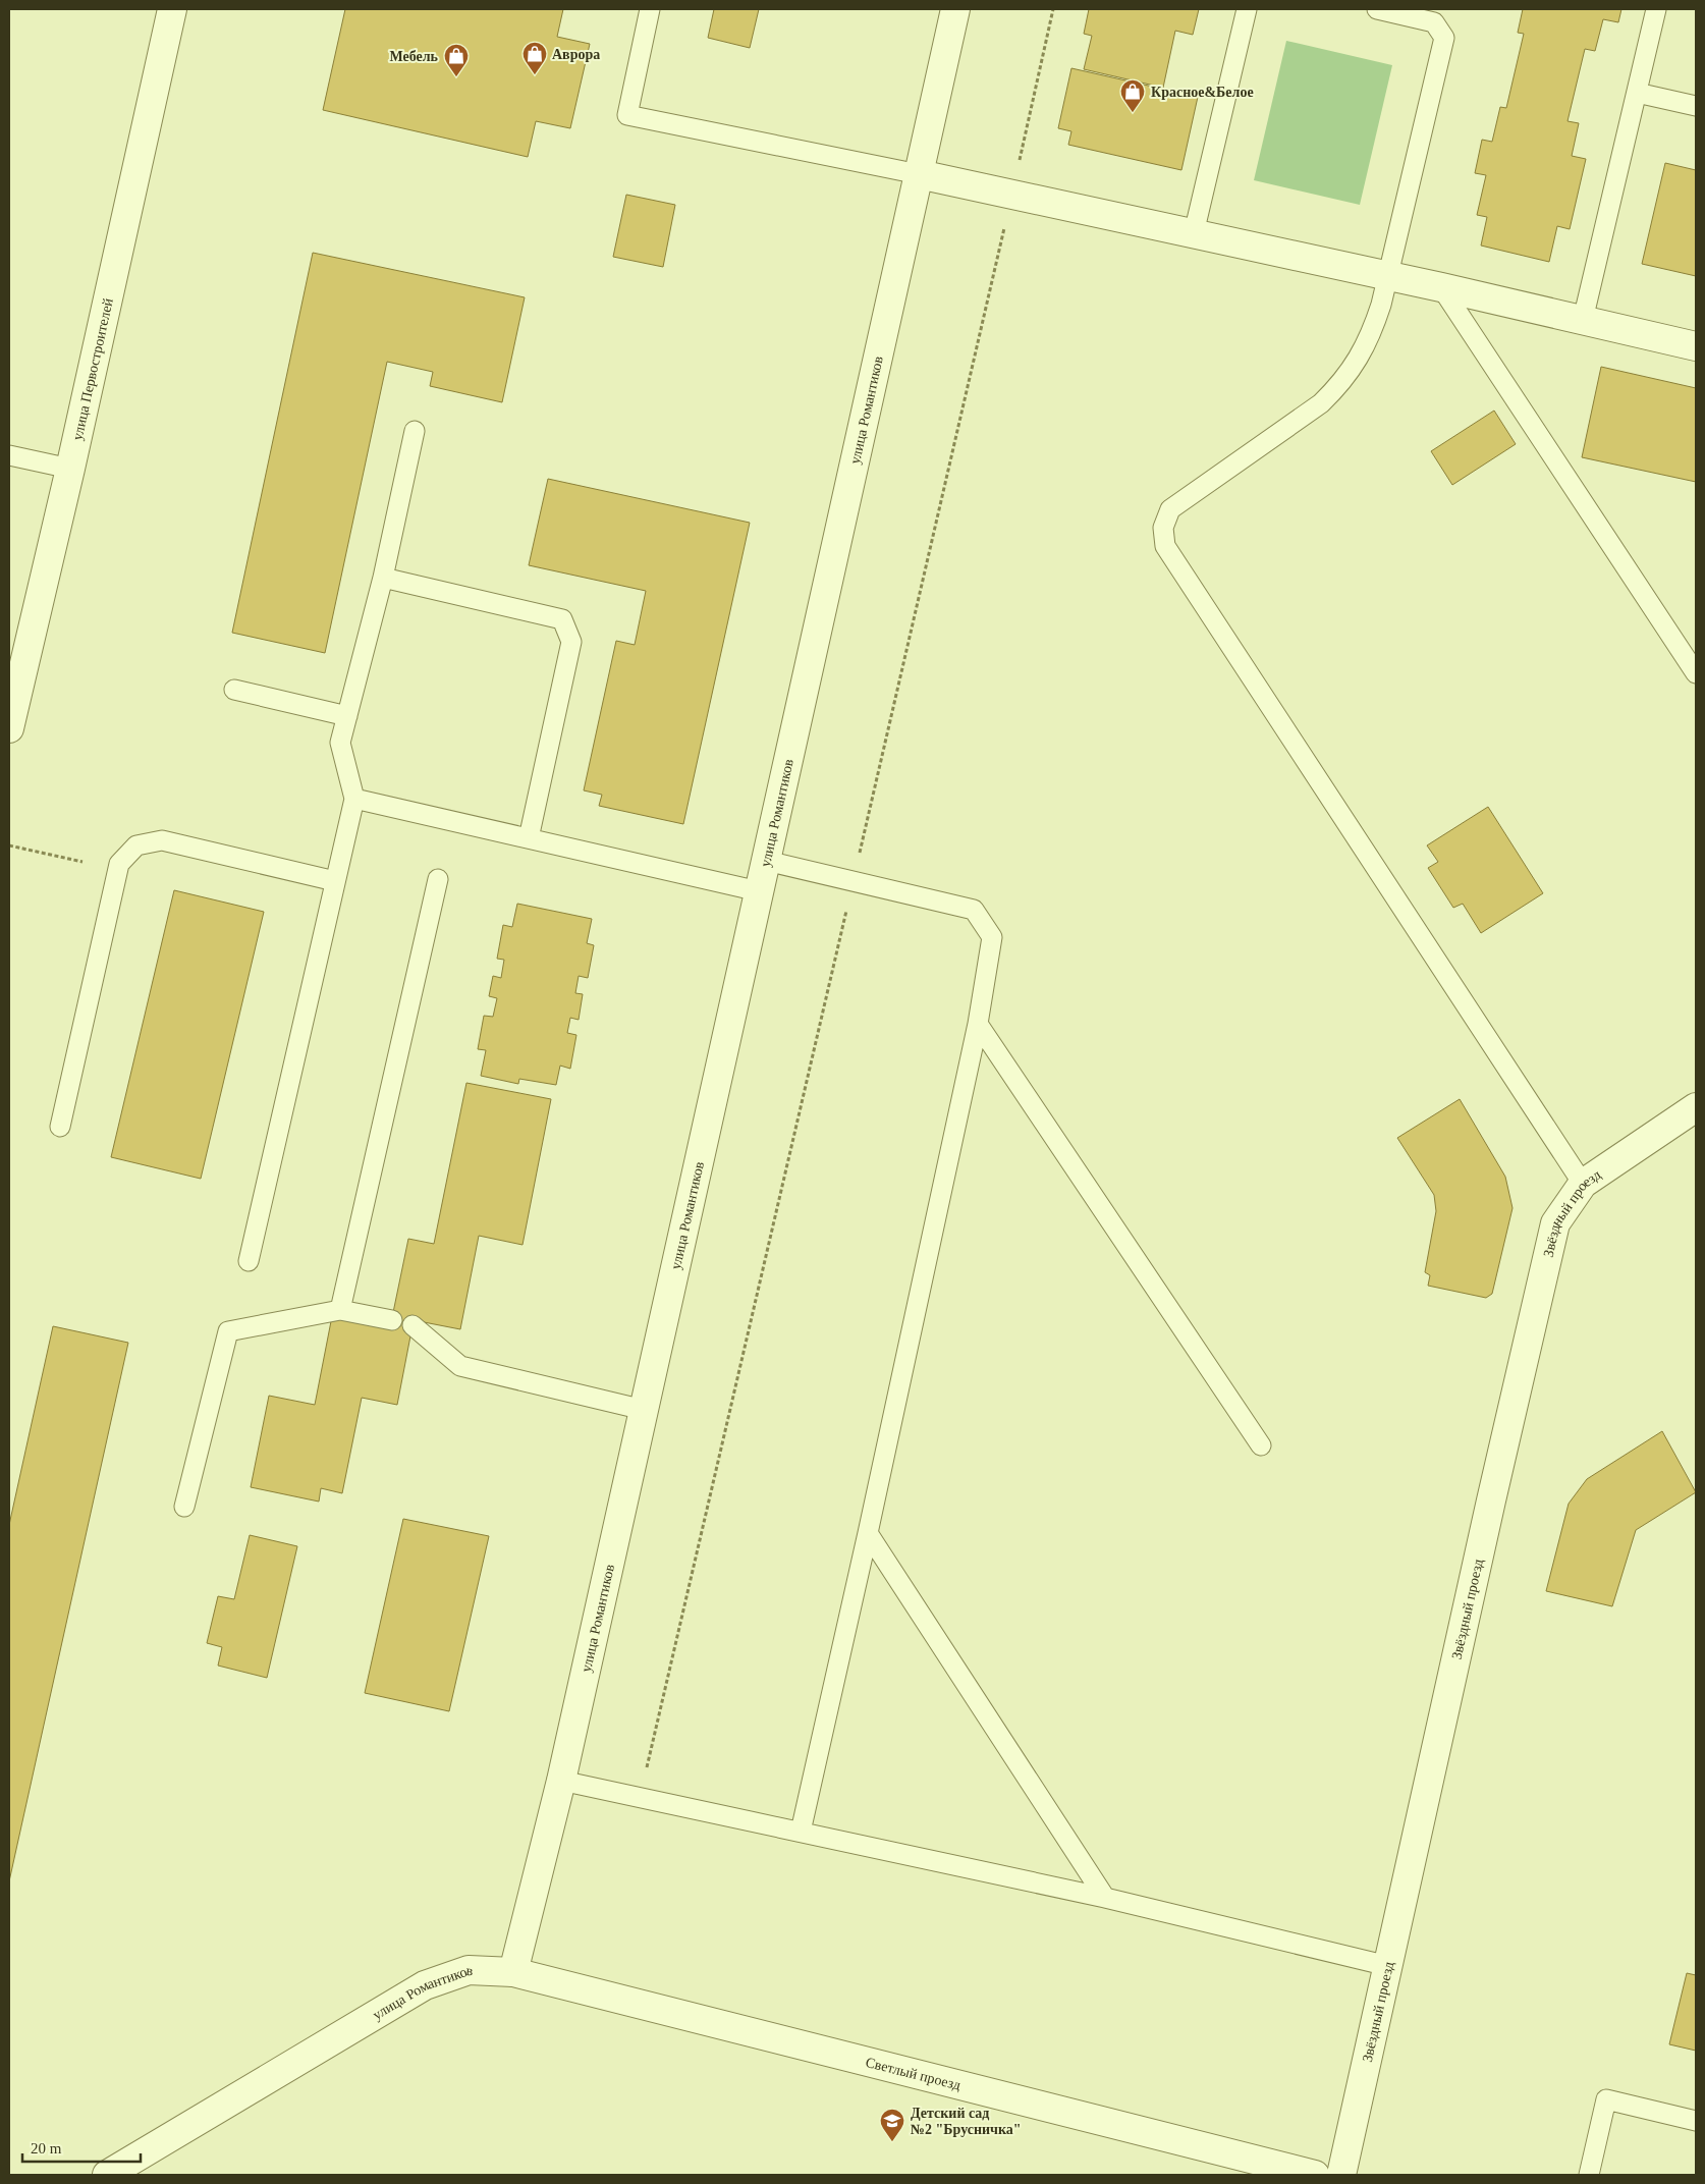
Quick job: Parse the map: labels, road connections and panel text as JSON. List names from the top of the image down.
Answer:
{
  "streets": {
    "street": [
      "улица Первостроителей",
      "улица Романтиков",
      "Звёздный проезд",
      "Светлый проезд"
    ]
  },
  "crossings": [
    ["улица Романтиков", "Светлый проезд"]
  ],
  "places": {
    "shop": ["Аврора", "Мебель", "Красное&Белое"],
    "school or university": ["Детский сад №2 \"Брусничка\""]
  },
  "scale_bar": "20 m"
}
